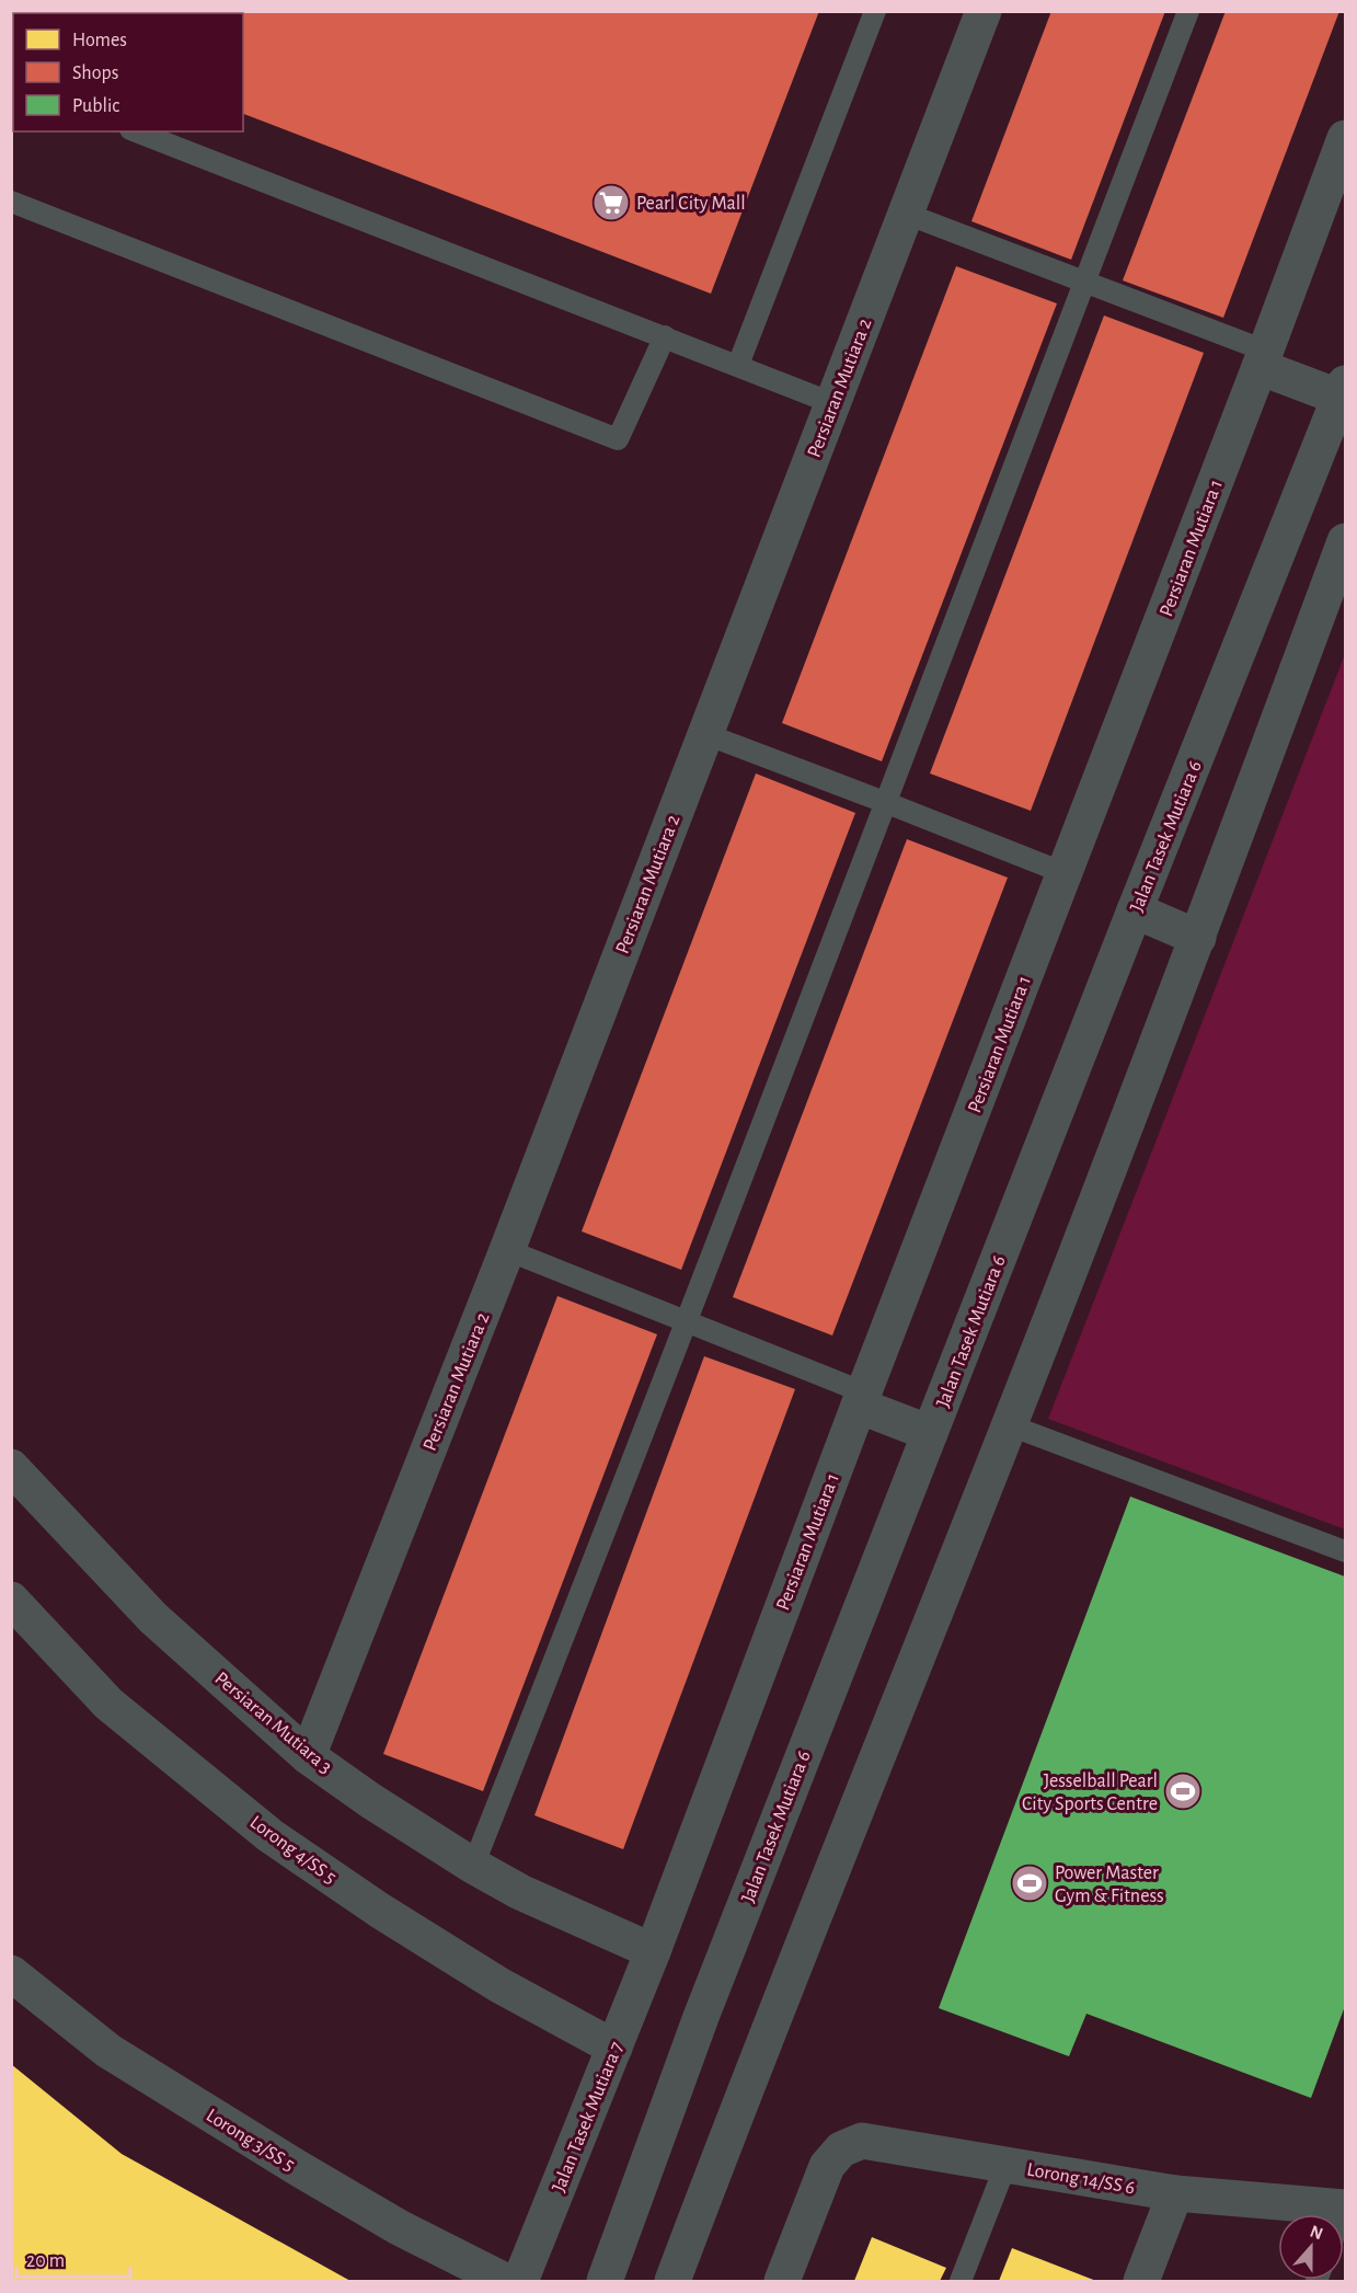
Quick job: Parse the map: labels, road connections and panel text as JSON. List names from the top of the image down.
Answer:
{
  "streets": {
    "street": [
      "Persiaran Mutiara 2",
      "Persiaran Mutiara 1",
      "Jalan Tasek Mutiara 6",
      "Persiaran Mutiara 3",
      "Lorong 4/SS 5",
      "Jalan Tasek Mutiara 7",
      "Lorong 3/SS 5",
      "Lorong 14/SS 6"
    ]
  },
  "crossings": [
    ["Persiaran Mutiara 2", "Persiaran Mutiara 3"],
    ["Persiaran Mutiara 1", "Persiaran Mutiara 3"],
    ["Persiaran Mutiara 1", "Jalan Tasek Mutiara 7"],
    ["Persiaran Mutiara 3", "Jalan Tasek Mutiara 7"],
    ["Lorong 4/SS 5", "Jalan Tasek Mutiara 7"]
  ],
  "places": {
    "supermarket": ["Pearl City Mall"],
    "sports": ["Jesselball Pearl City Sports Centre", "Power Master Gym & Fitness"]
  },
  "legend": ["Homes", "Shops", "Public"],
  "scale_bar": "20 m",
  "north": "top"
}
